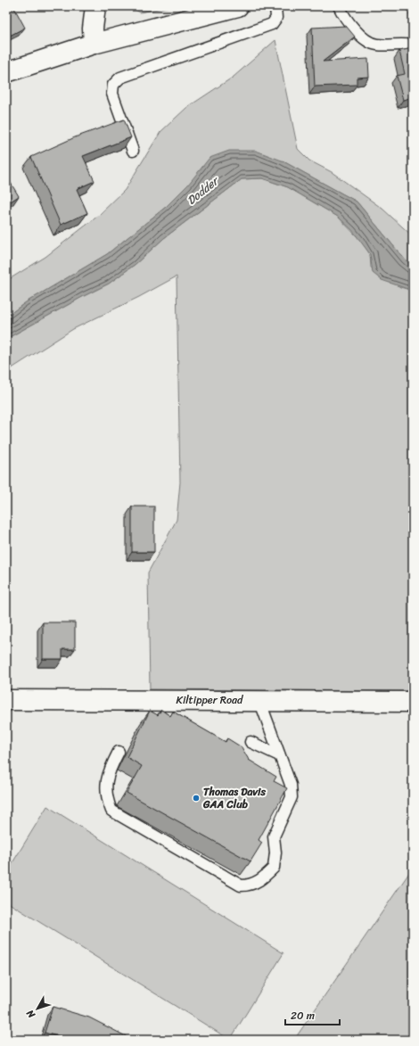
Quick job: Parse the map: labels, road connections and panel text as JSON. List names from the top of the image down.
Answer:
{
  "streets": {
    "street": ["Kiltipper Road"]
  },
  "water": ["Dodder"],
  "places": ["Thomas Davis GAA Club"],
  "scale_bar": "20 m",
  "north": "bottom left"
}
